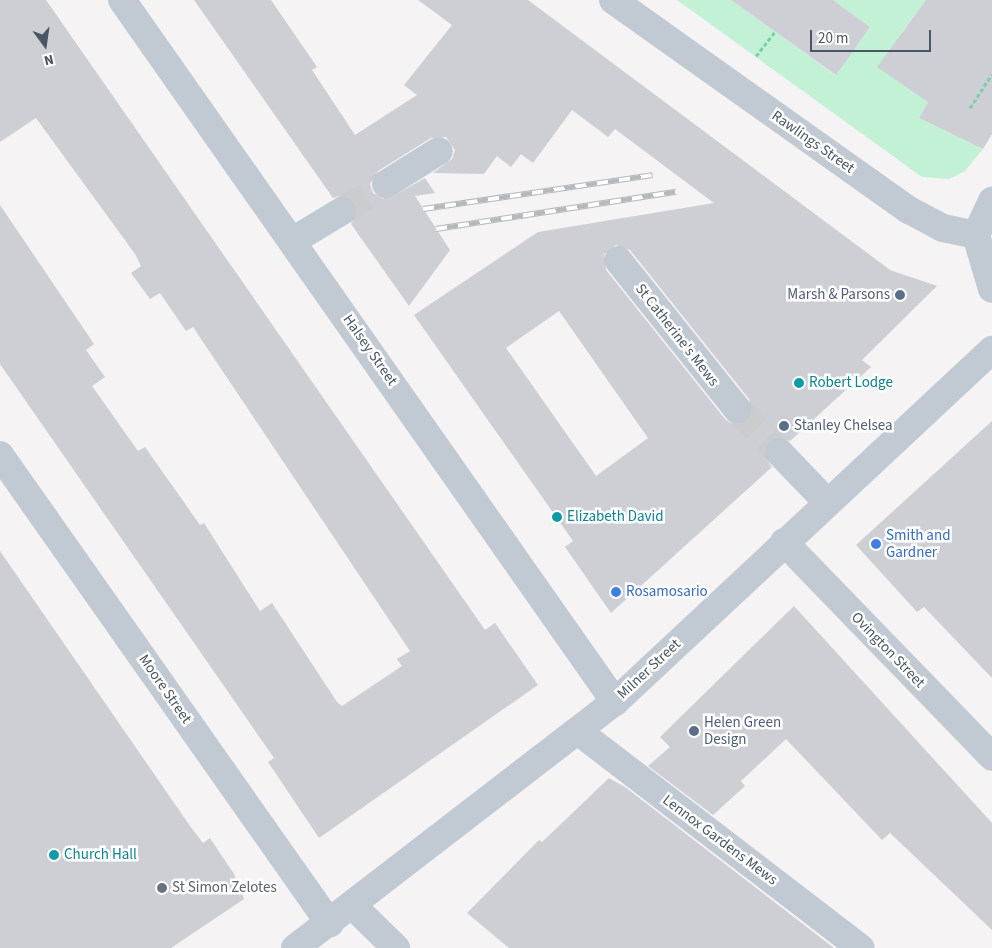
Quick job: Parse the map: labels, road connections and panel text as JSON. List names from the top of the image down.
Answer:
{
  "streets": {
    "street": [
      "Rawlings Street",
      "St Catherine's Mews",
      "Halsey Street",
      "Ovington Street",
      "Milner Street",
      "Moore Street",
      "Lennox Gardens Mews"
    ]
  },
  "crossings": [
    ["Halsey Street", "Milner Street"],
    ["Ovington Street", "Milner Street"],
    ["Milner Street", "Moore Street"],
    ["Milner Street", "Lennox Gardens Mews"]
  ],
  "places": [
    "Marsh & Parsons",
    "Robert Lodge",
    "Stanley Chelsea",
    "Elizabeth David",
    "Smith and Gardner",
    "Rosamosario",
    "Helen Green Design",
    "Church Hall",
    "St Simon Zelotes"
  ],
  "scale_bar": "20 m",
  "north": "bottom"
}
